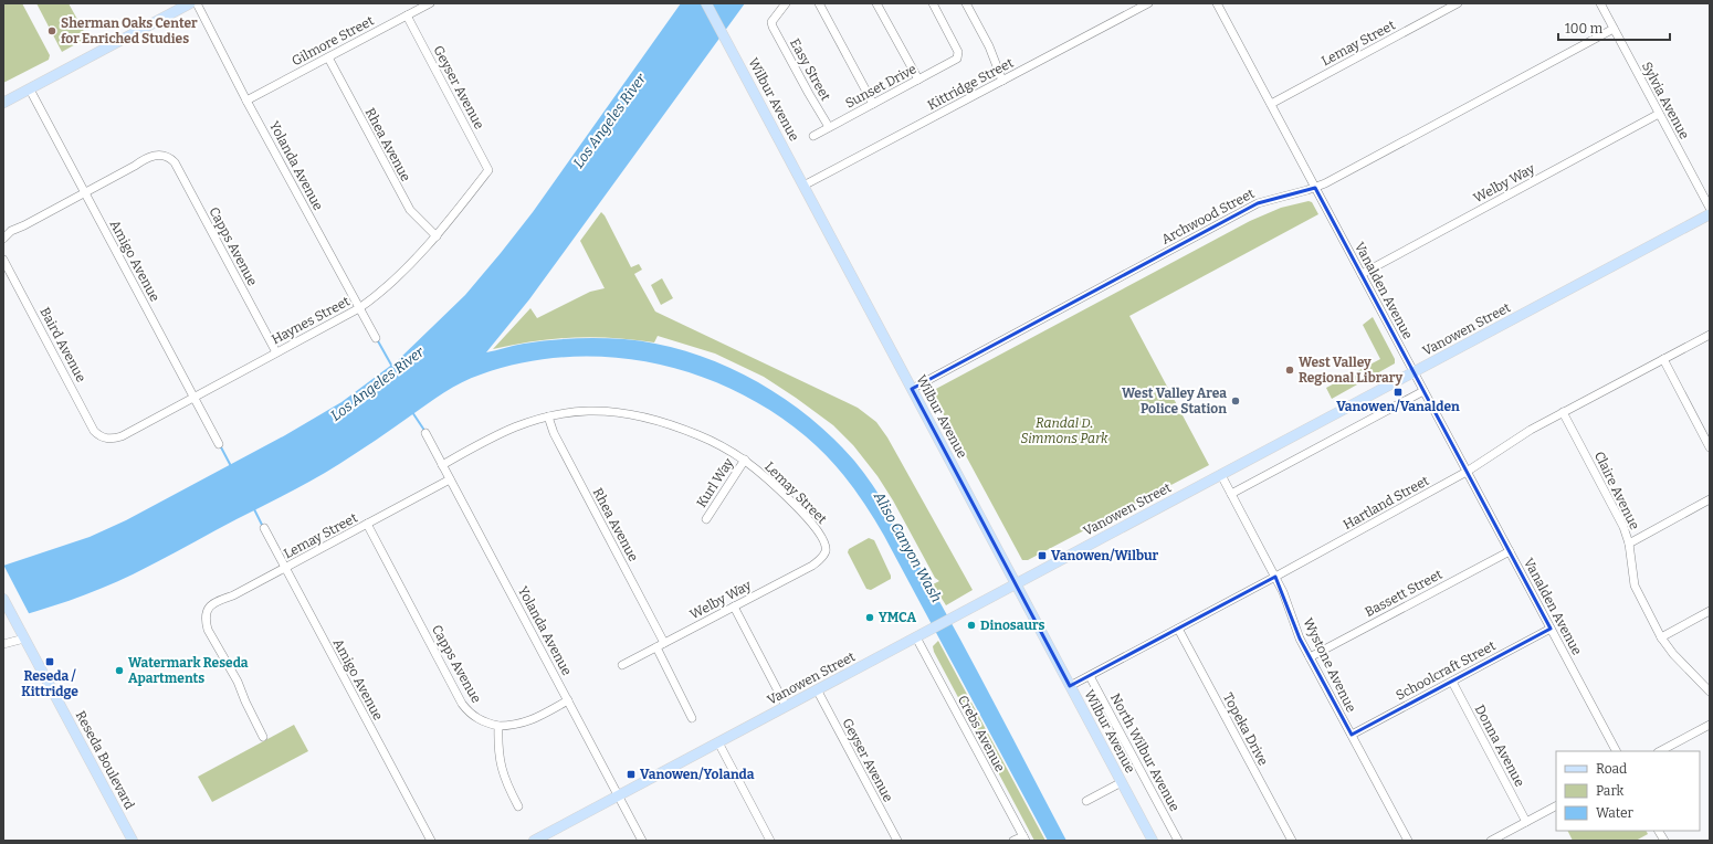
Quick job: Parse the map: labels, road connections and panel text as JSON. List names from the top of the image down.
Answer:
{
  "streets": {
    "main road": ["Wilbur Avenue", "Vanowen Street", "Reseda Boulevard"],
    "street": [
      "Gilmore Street",
      "Lemay Street",
      "Easy Street",
      "Kittridge Street",
      "Sunset Drive",
      "Geyser Avenue",
      "Sylvia Avenue",
      "Rhea Avenue",
      "Yolanda Avenue",
      "Welby Way",
      "Archwood Street",
      "Capps Avenue",
      "Amigo Avenue",
      "Vanalden Avenue",
      "Haynes Street",
      "Baird Avenue",
      "Kurl Way",
      "Claire Avenue",
      "Hartland Street",
      "Bassett Street",
      "Wystone Avenue",
      "Schoolcraft Street",
      "Topeka Drive",
      "Crebs Avenue",
      "Donna Avenue",
      "North Wilbur Avenue"
    ]
  },
  "crossings": [
    ["Gilmore Street", "Geyser Avenue"],
    ["Gilmore Street", "Rhea Avenue"],
    ["Gilmore Street", "Yolanda Avenue"],
    ["Lemay Street", "Rhea Avenue"],
    ["Lemay Street", "Yolanda Avenue"],
    ["Lemay Street", "Welby Way"],
    ["Lemay Street", "Capps Avenue"],
    ["Lemay Street", "Amigo Avenue"],
    ["Lemay Street", "Vanalden Avenue"],
    ["Lemay Street", "Kurl Way"],
    ["Easy Street", "Sunset Drive"],
    ["Kittridge Street", "Wilbur Avenue"],
    ["Geyser Avenue", "Haynes Street"],
    ["Geyser Avenue", "Vanowen Street"],
    ["Wilbur Avenue", "Archwood Street"],
    ["Wilbur Avenue", "Vanowen Street"],
    ["Wilbur Avenue", "Hartland Street"],
    ["Sylvia Avenue", "Welby Way"],
    ["Sylvia Avenue", "Archwood Street"],
    ["Rhea Avenue", "Welby Way"],
    ["Rhea Avenue", "Haynes Street"],
    ["Yolanda Avenue", "Haynes Street"],
    ["Yolanda Avenue", "Vanowen Street"],
    ["Welby Way", "Vanalden Avenue"],
    ["Archwood Street", "Vanalden Avenue"],
    ["Capps Avenue", "Amigo Avenue"],
    ["Capps Avenue", "Haynes Street"],
    ["Amigo Avenue", "Haynes Street"],
    ["Vanalden Avenue", "Vanowen Street"],
    ["Vanalden Avenue", "Hartland Street"],
    ["Vanalden Avenue", "Bassett Street"],
    ["Vanalden Avenue", "Schoolcraft Street"],
    ["Haynes Street", "Baird Avenue"],
    ["Vanowen Street", "Wystone Avenue"],
    ["Vanowen Street", "Crebs Avenue"],
    ["Claire Avenue", "Hartland Street"],
    ["Hartland Street", "Wystone Avenue"],
    ["Hartland Street", "Topeka Drive"],
    ["Hartland Street", "North Wilbur Avenue"],
    ["Bassett Street", "Wystone Avenue"],
    ["Wystone Avenue", "Schoolcraft Street"],
    ["Schoolcraft Street", "Donna Avenue"]
  ],
  "water": ["Los Angeles River", "Aliso Canyon Wash"],
  "parks": ["Randal D. Simmons Park"],
  "places": {
    "other": [
      "Sherman Oaks Center for Enriched Studies",
      "West Valley Regional Library",
      "West Valley Area Police Station",
      "YMCA",
      "Dinosaurs",
      "Watermark Reseda Apartments"
    ],
    "transit": [
      "Vanowen/Vanalden",
      "Vanowen/Wilbur",
      "Reseda / Kittridge",
      "Vanowen/Yolanda"
    ]
  },
  "legend": ["Road", "Park", "Water"],
  "scale_bar": "100 m"
}
